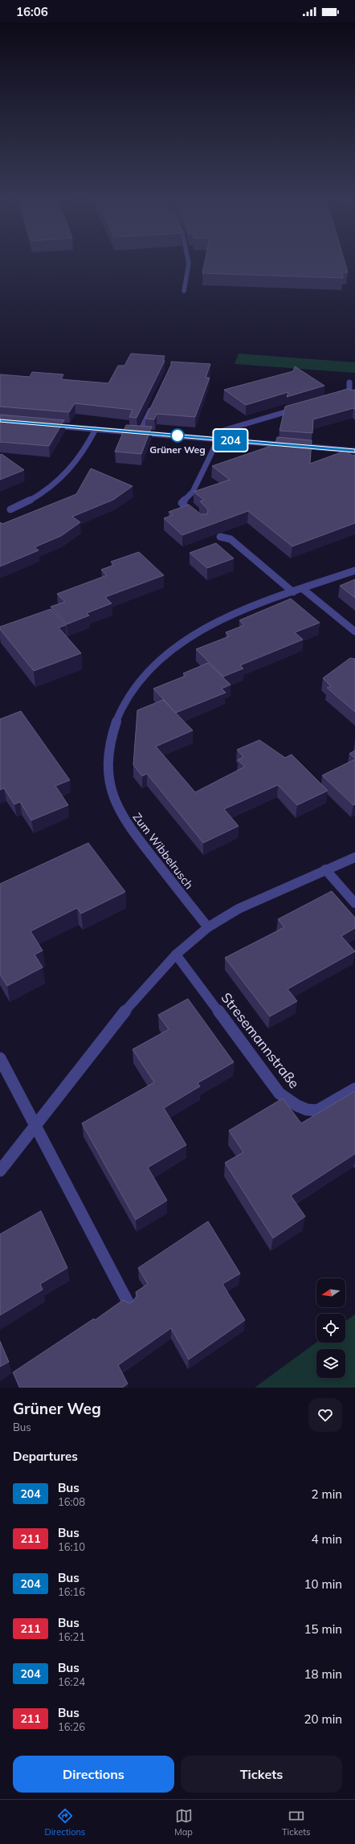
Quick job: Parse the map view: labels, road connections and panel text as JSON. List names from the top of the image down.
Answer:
{
  "streets": {
    "street": ["Zum Wibbelrusch", "Stresemannstraße"]
  },
  "places": ["Grüner Weg"],
  "lines": ["bus line 204"],
  "north": "left",
  "page": {
    "status": "16:06",
    "on_map": "204",
    "heading": [
      ["Grüner Weg", "Bus"],
      "Departures"
    ],
    "list": [
      {
        "mark": "204",
        "name": "Bus",
        "note": "16:08",
        "value": "2 min"
      },
      {
        "mark": "211",
        "name": "Bus",
        "note": "16:10",
        "value": "4 min"
      },
      {
        "mark": "204",
        "name": "Bus",
        "note": "16:16",
        "value": "10 min"
      },
      {
        "mark": "211",
        "name": "Bus",
        "note": "16:21",
        "value": "15 min"
      },
      {
        "mark": "204",
        "name": "Bus",
        "note": "16:24",
        "value": "18 min"
      },
      {
        "mark": "211",
        "name": "Bus",
        "note": "16:26",
        "value": "20 min"
      }
    ],
    "buttons": ["Directions", "Tickets"],
    "tabs": ["Directions", "Map", "Tickets"]
  }
}
